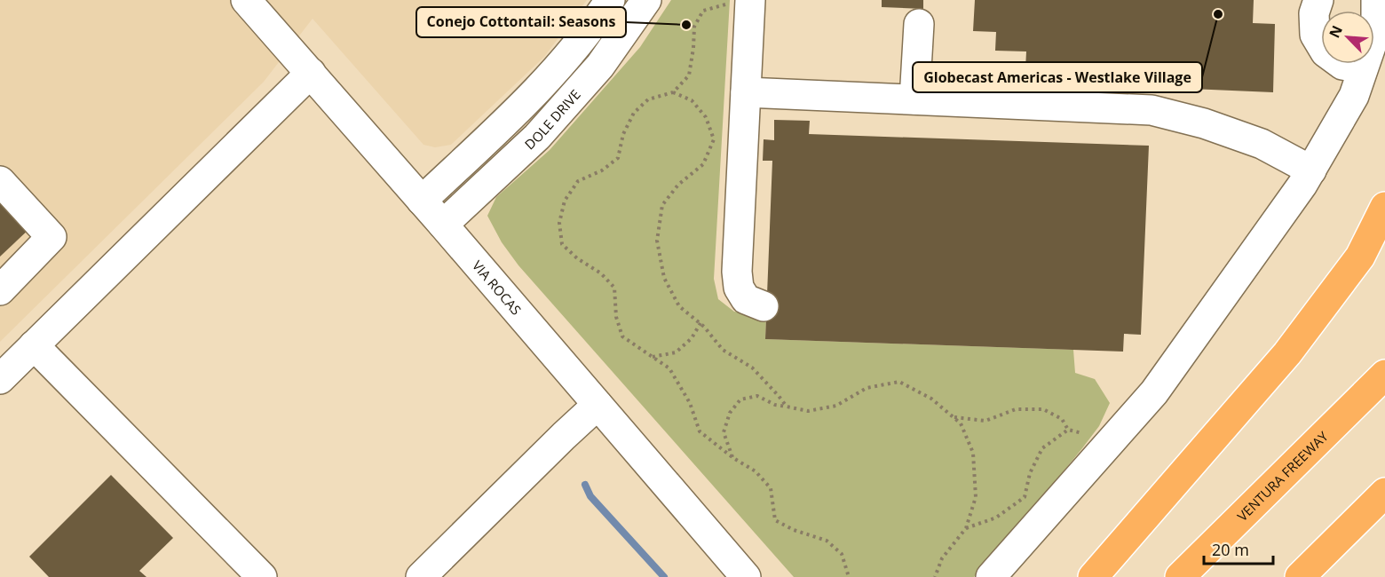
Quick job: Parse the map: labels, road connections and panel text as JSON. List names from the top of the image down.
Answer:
{
  "streets": {
    "highway": ["VENTURA FREEWAY"],
    "street": ["DOLE DRIVE", "VIA ROCAS"]
  },
  "crossings": [
    ["DOLE DRIVE", "VIA ROCAS"]
  ],
  "places": ["Globecast Americas - Westlake Village", "Conejo Cottontail: Seasons"],
  "scale_bar": "20 m",
  "north": "top left"
}
